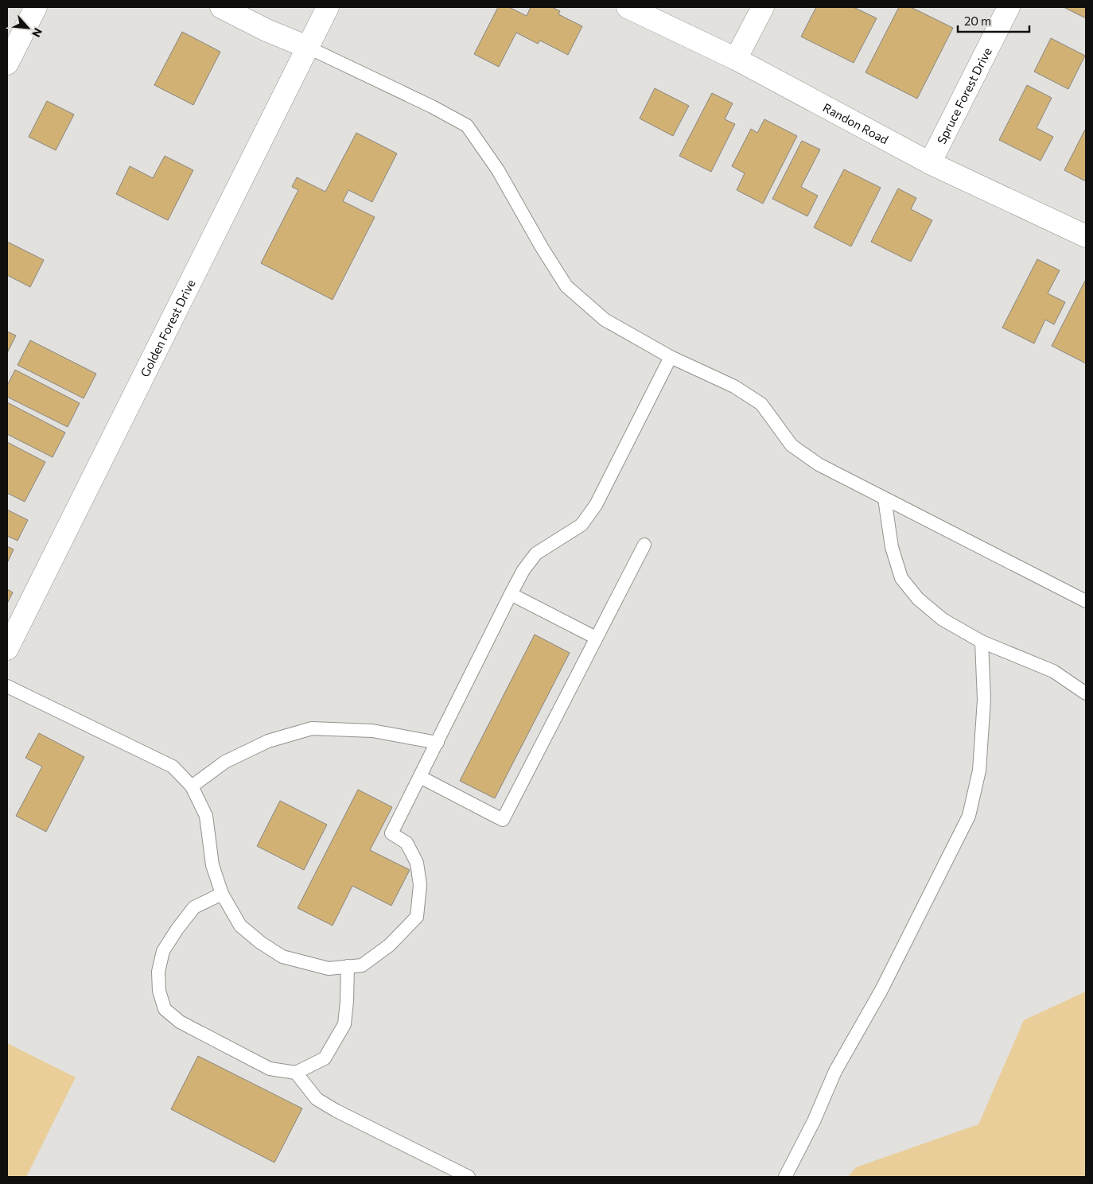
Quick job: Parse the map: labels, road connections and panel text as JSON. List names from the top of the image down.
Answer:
{
  "streets": {
    "street": ["Spruce Forest Drive", "Randon Road", "Golden Forest Drive"]
  },
  "crossings": [
    ["Spruce Forest Drive", "Randon Road"]
  ],
  "scale_bar": "20 m",
  "north": "bottom right"
}
